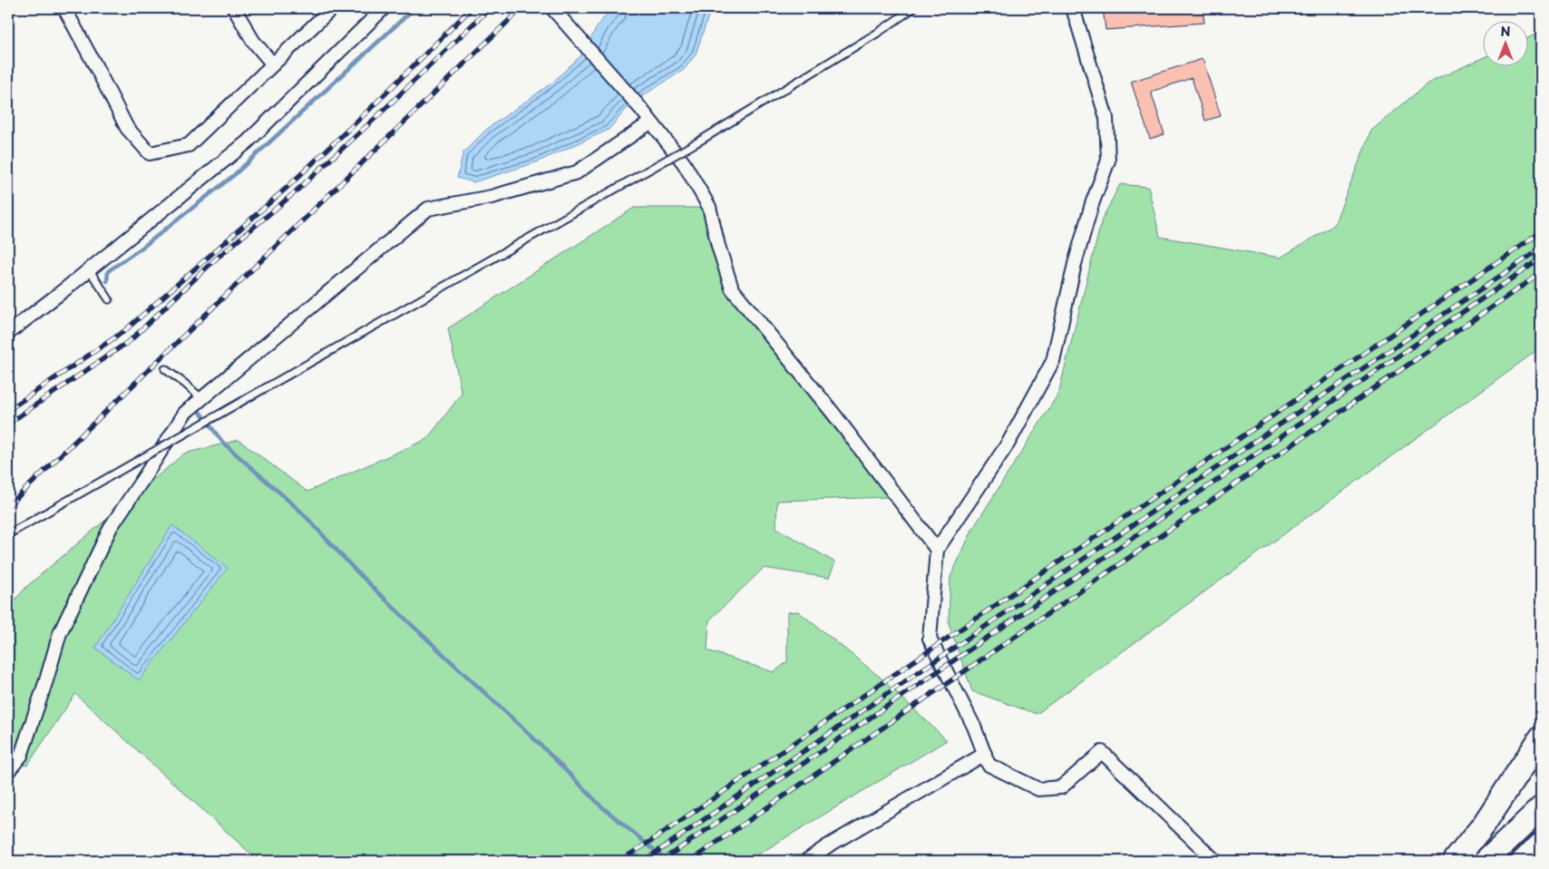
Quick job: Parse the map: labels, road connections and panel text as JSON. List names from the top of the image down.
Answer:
{
  "north": "top"
}
